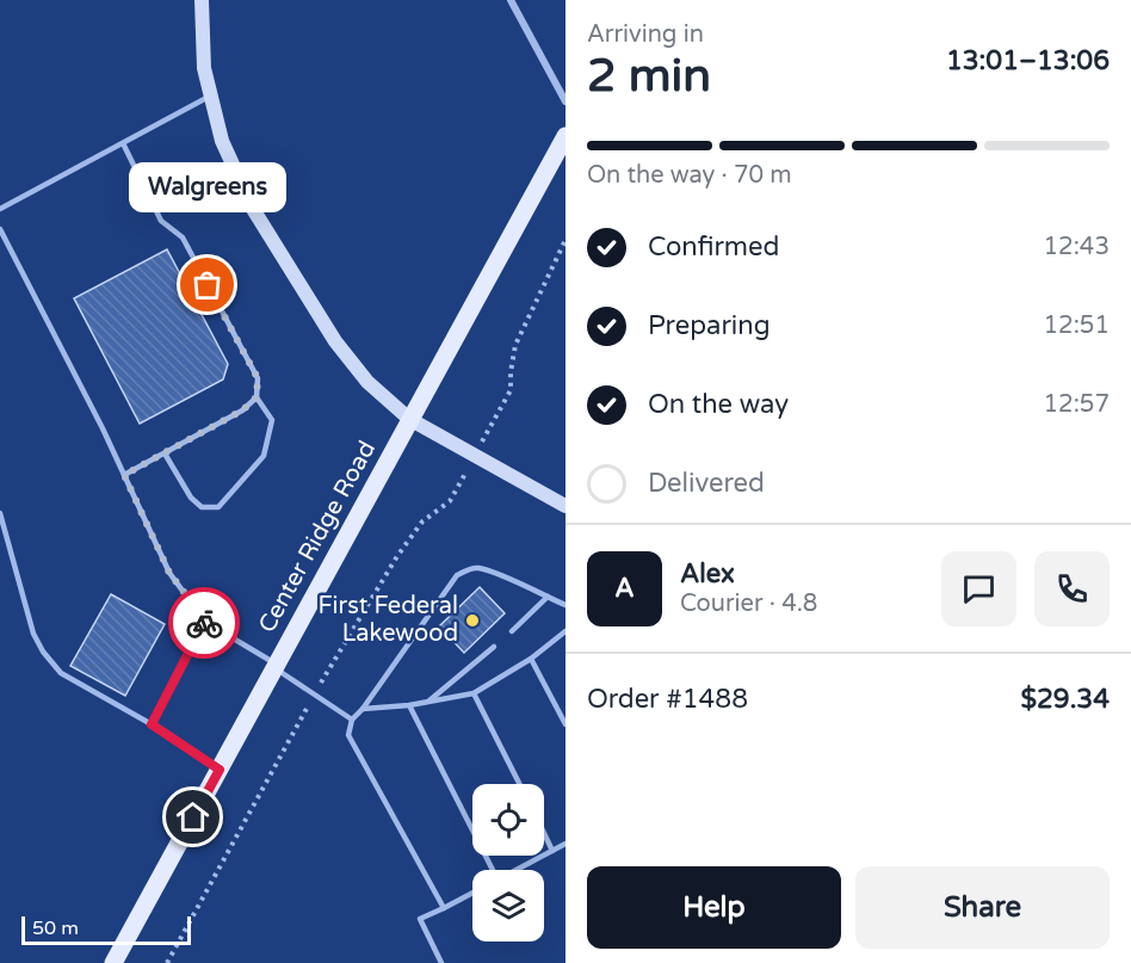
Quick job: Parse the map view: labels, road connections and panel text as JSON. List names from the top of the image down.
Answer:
{
  "streets": {
    "main road": ["Center Ridge Road"]
  },
  "places": ["Walgreens", "First Federal Lakewood"],
  "scale_bar": "50 m",
  "page": {
    "heading": ["2 min", "Arriving in", "13:01–13:06"],
    "panel": [
      "Alex",
      "Courier · 4.8",
      "Order #1488",
      "$29.34"
    ],
    "bar": "On the way · 70 m",
    "bubble": "Walgreens",
    "list": [
      ["Confirmed", "12:43"],
      ["Preparing", "12:51"],
      ["On the way", "12:57"],
      "Delivered"
    ],
    "round": "A",
    "buttons": ["Help", "Share"],
    "scale": "50 m"
  }
}
